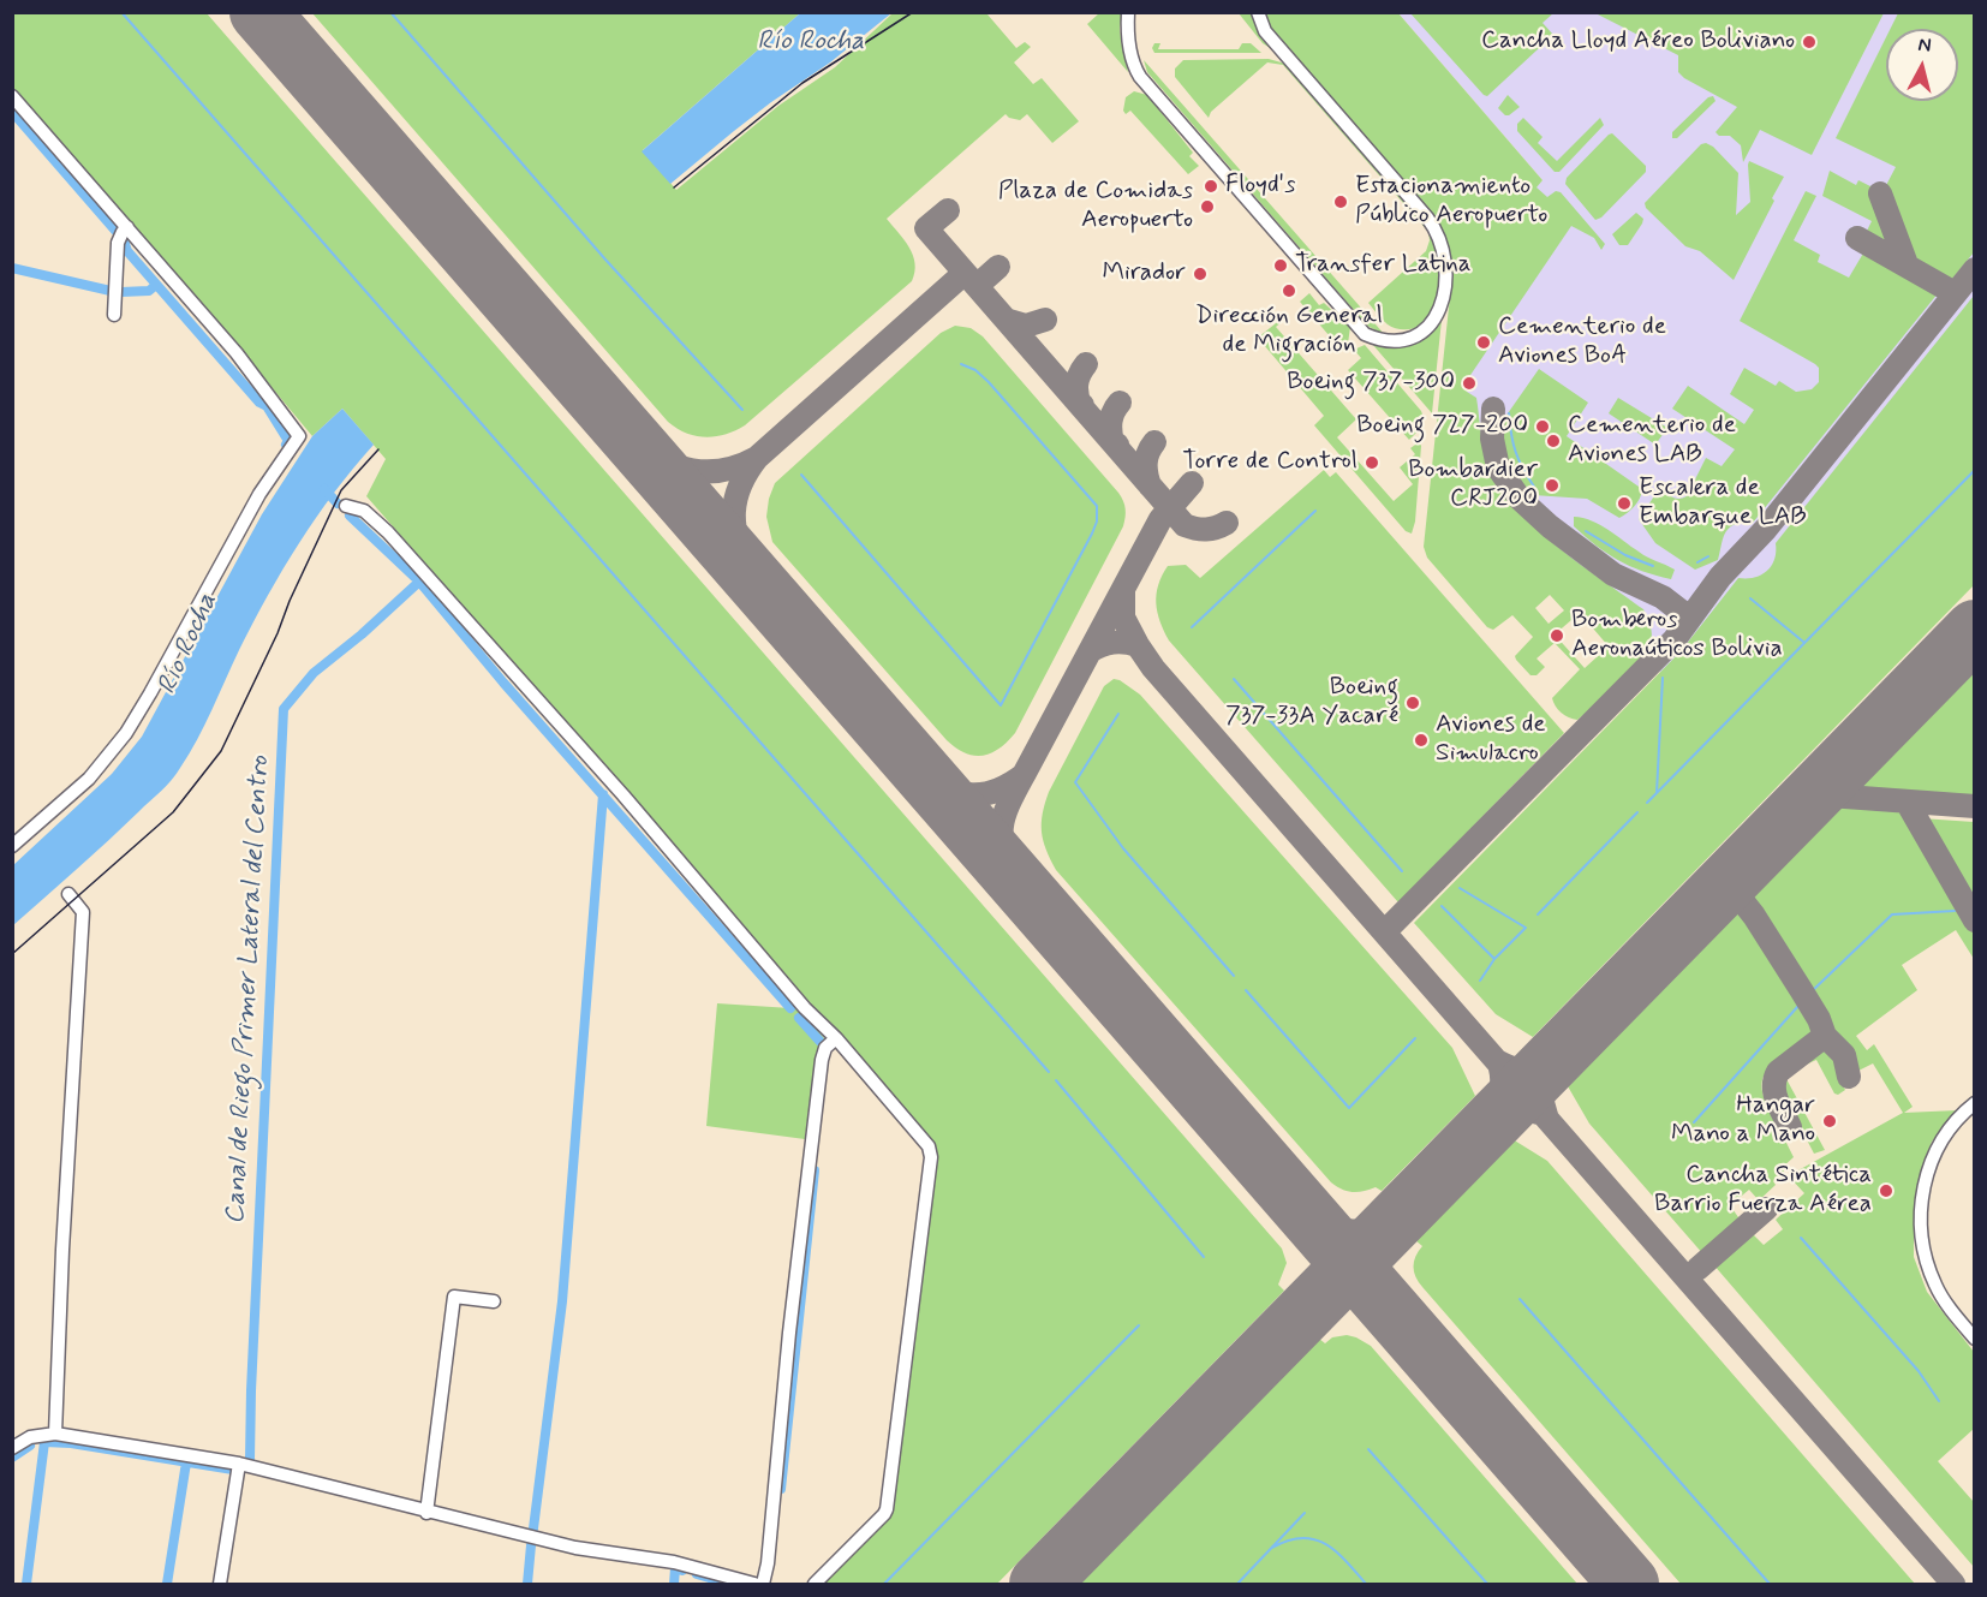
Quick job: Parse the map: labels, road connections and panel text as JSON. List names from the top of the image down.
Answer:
{
  "water": ["Río Rocha", "Canal de Riego Primer Lateral del Centro"],
  "places": [
    "Cancha Lloyd Aéreo Boliviano",
    "Floyd's",
    "Estacionamiento Público Aeropuerto",
    "Plaza de Comidas Aeropuerto",
    "Transfer Latina",
    "Mirador",
    "Dirección General de Migración",
    "Cementerio de Aviones BoA",
    "Boeing 737-300",
    "Boeing 727-200",
    "Cementerio de Aviones LAB",
    "Torre de Control",
    "Bombardier CRJ200",
    "Escalera de Embarque LAB",
    "Bomberos Aeronaúticos Bolivia",
    "Boeing 737-33A Yacaré",
    "Aviones de Simulacro",
    "Hangar Mano a Mano",
    "Cancha Sintética Barrio Fuerza Aérea"
  ],
  "north": "top"
}
